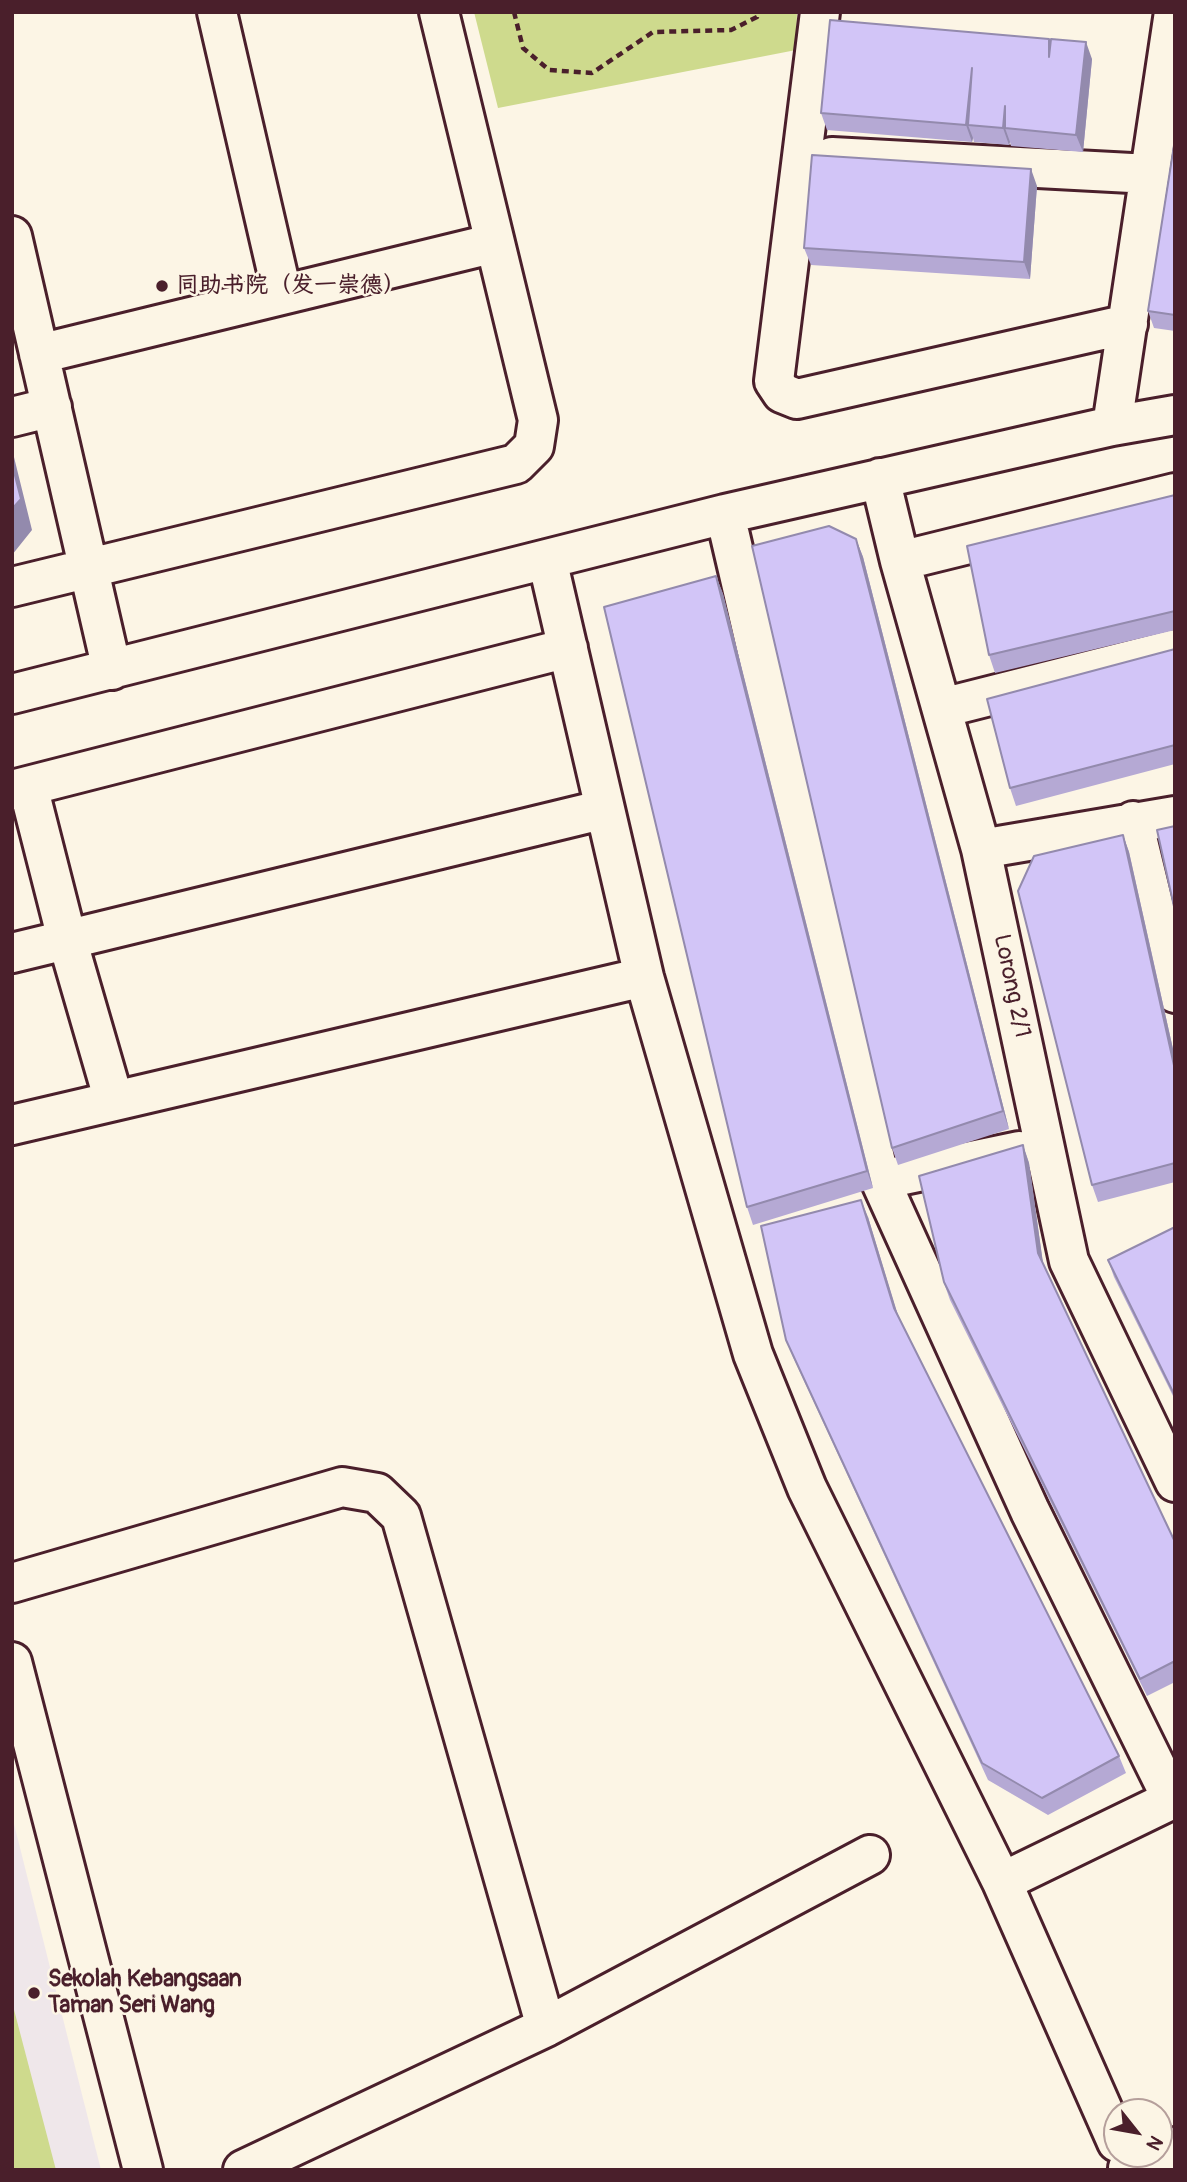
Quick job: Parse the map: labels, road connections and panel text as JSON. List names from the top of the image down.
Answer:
{
  "streets": {
    "street": ["Lorong 2/1"]
  },
  "places": ["同助书院（发一崇德）", "Sekolah Kebangsaan Taman Seri Wang"],
  "north": "bottom right"
}
